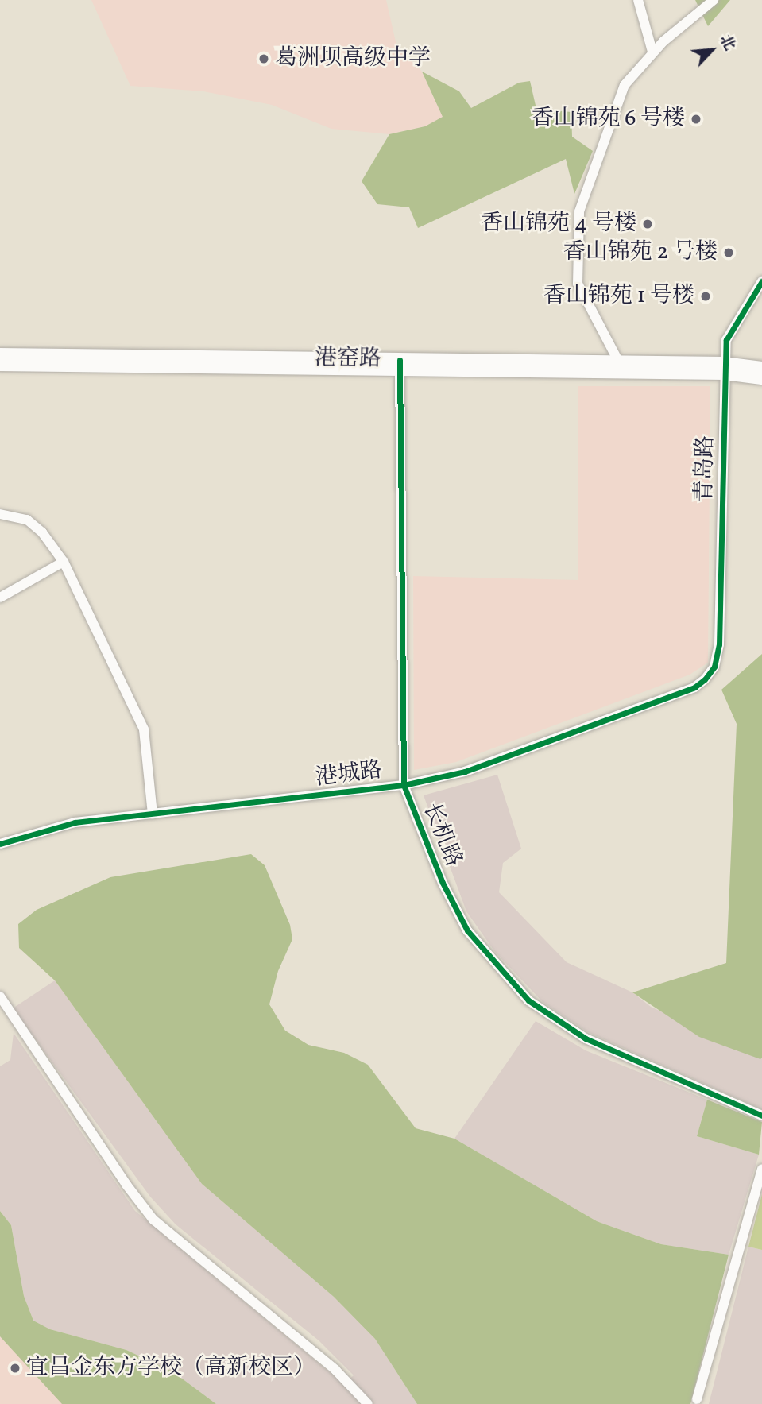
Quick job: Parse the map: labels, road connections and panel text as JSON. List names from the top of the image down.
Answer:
{
  "streets": {
    "main road": ["港窑路"],
    "street": ["青岛路", "港城路", "长机路"]
  },
  "crossings": [
    ["港窑路", "青岛路"],
    ["港窑路", "长机路"],
    ["青岛路", "港城路"],
    ["港城路", "长机路"]
  ],
  "places": [
    "葛洲坝高级中学",
    "香山锦苑 6 号楼",
    "香山锦苑 4 号楼",
    "香山锦苑 2 号楼",
    "香山锦苑 1 号楼",
    "宜昌金东方学校（高新校区）"
  ],
  "north": "top right"
}
